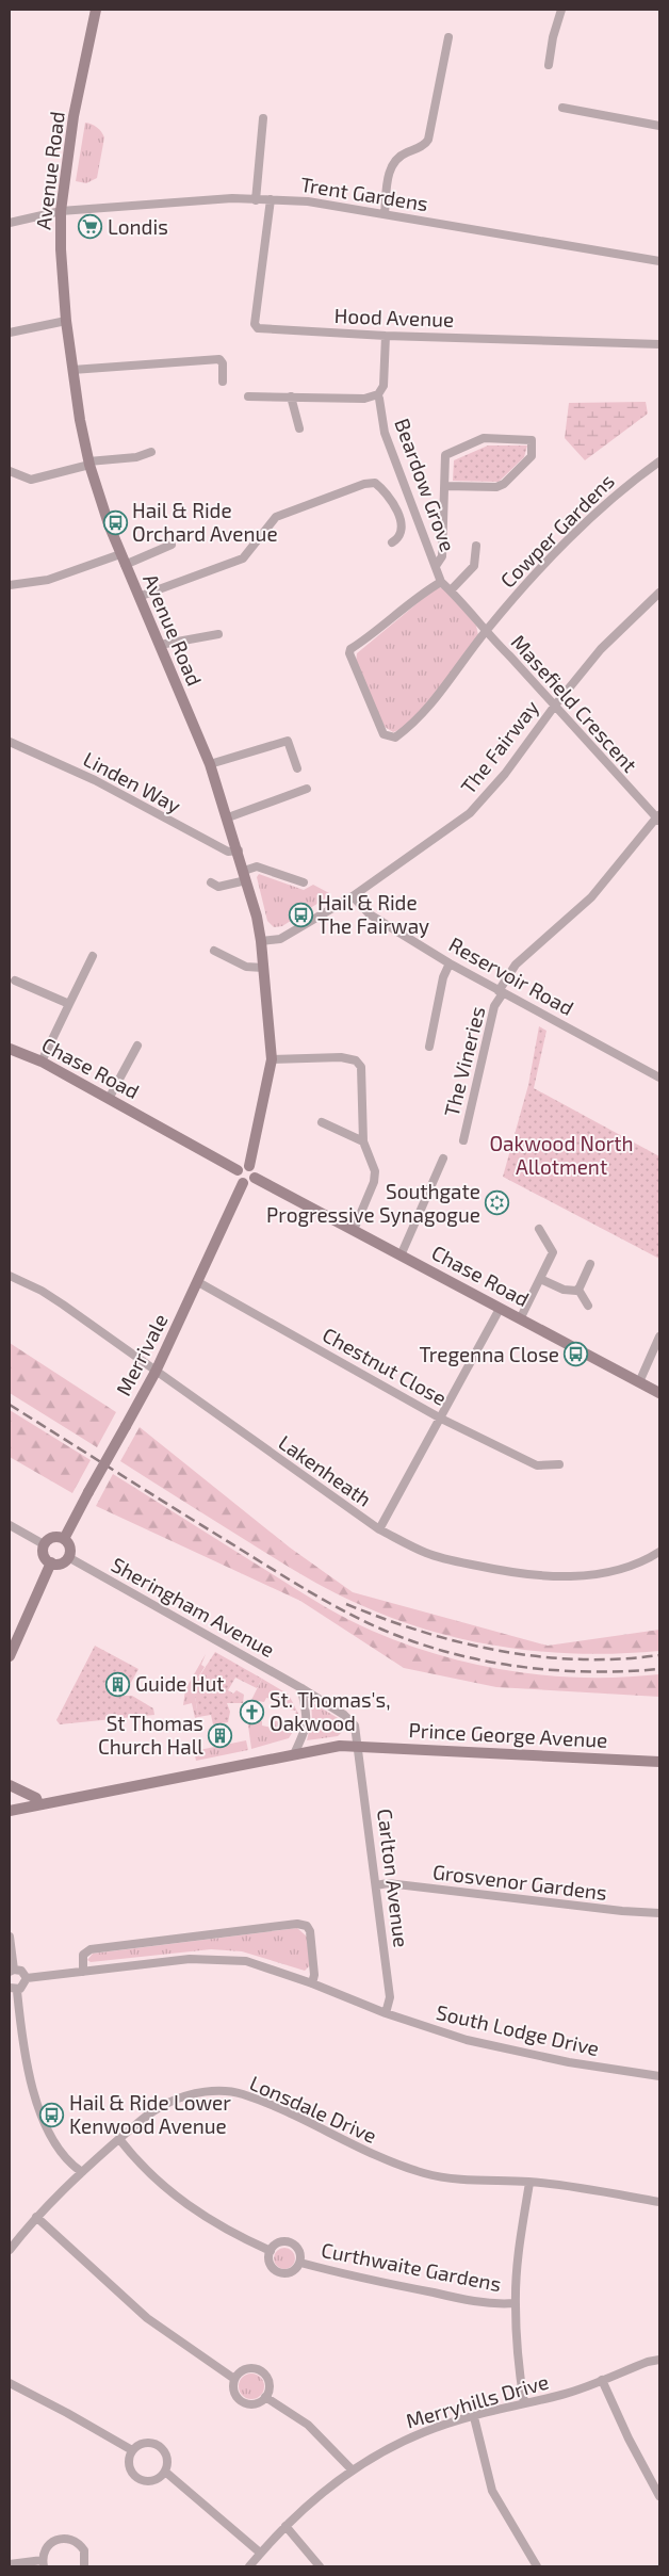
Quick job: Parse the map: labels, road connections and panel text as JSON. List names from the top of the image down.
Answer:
{
  "streets": {
    "street": [
      "Avenue Road",
      "Trent Gardens",
      "Hood Avenue",
      "Beardow Grove",
      "Cowper Gardens",
      "Masefield Crescent",
      "The Fairway",
      "Linden Way",
      "Reservoir Road",
      "The Vineries",
      "Chase Road",
      "Merrivale",
      "Chestnut Close",
      "Lakenheath",
      "Sheringham Avenue",
      "Prince George Avenue",
      "Carlton Avenue",
      "Grosvenor Gardens",
      "South Lodge Drive",
      "Lonsdale Drive",
      "Curthwaite Gardens",
      "Merryhills Drive"
    ]
  },
  "crossings": [
    ["Avenue Road", "Trent Gardens"],
    ["Avenue Road", "The Fairway"],
    ["Avenue Road", "Linden Way"],
    ["Avenue Road", "Chase Road"],
    ["Avenue Road", "Merrivale"],
    ["Trent Gardens", "Hood Avenue"],
    ["Beardow Grove", "Cowper Gardens"],
    ["Cowper Gardens", "Masefield Crescent"],
    ["Masefield Crescent", "The Fairway"],
    ["Masefield Crescent", "The Vineries"],
    ["The Fairway", "Reservoir Road"],
    ["Reservoir Road", "The Vineries"],
    ["Chase Road", "Merrivale"],
    ["Merrivale", "Chestnut Close"],
    ["Merrivale", "Lakenheath"],
    ["Merrivale", "Sheringham Avenue"],
    ["Sheringham Avenue", "Prince George Avenue"],
    ["Sheringham Avenue", "Carlton Avenue"],
    ["Prince George Avenue", "Carlton Avenue"],
    ["Carlton Avenue", "Grosvenor Gardens"],
    ["Carlton Avenue", "South Lodge Drive"]
  ],
  "parks": ["Oakwood North Allotment"],
  "places": {
    "supermarket": ["Londis"],
    "bus stop": [
      "Hail & Ride Orchard Avenue",
      "Hail & Ride The Fairway",
      "Tregenna Close",
      "Hail & Ride Lower Kenwood Avenue"
    ],
    "synagogue": ["Southgate Progressive Synagogue"],
    "building": ["Guide Hut", "St Thomas Church Hall"],
    "church": ["St. Thomas's, Oakwood"]
  }
}
